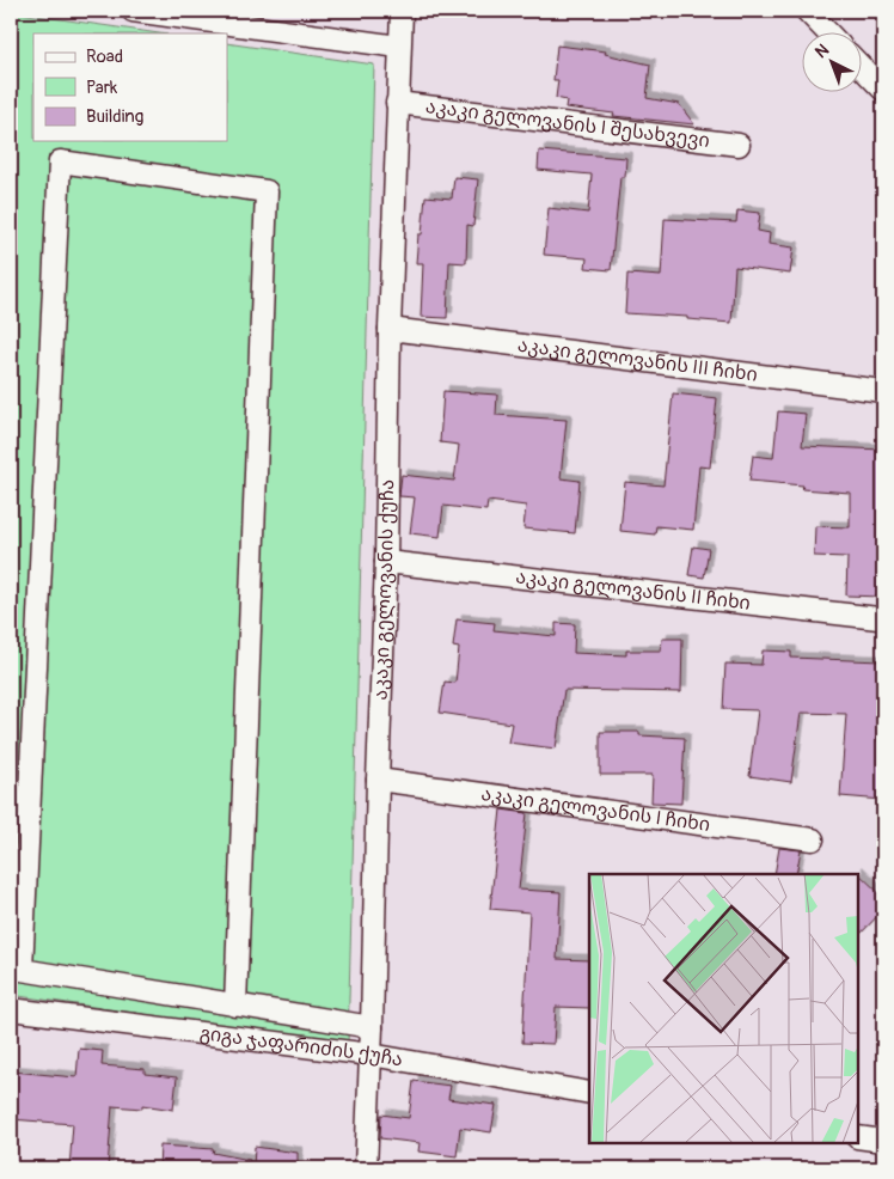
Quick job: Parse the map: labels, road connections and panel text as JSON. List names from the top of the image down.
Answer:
{
  "streets": {
    "street": [
      "აკაკი გელოვანის I შესახვევი",
      "აკაკი გელოვანის III ჩიხი",
      "აკაკი გელოვანის ქუჩა",
      "აკაკი გელოვანის II ჩიხი",
      "აკაკი გელოვანის I ჩიხი",
      "გიგა ჯაფარიძის ქუჩა"
    ]
  },
  "crossings": [
    ["აკაკი გელოვანის I შესახვევი", "აკაკი გელოვანის ქუჩა"],
    ["აკაკი გელოვანის III ჩიხი", "აკაკი გელოვანის ქუჩა"],
    ["აკაკი გელოვანის ქუჩა", "აკაკი გელოვანის II ჩიხი"],
    ["აკაკი გელოვანის ქუჩა", "აკაკი გელოვანის I ჩიხი"],
    ["აკაკი გელოვანის ქუჩა", "გიგა ჯაფარიძის ქუჩა"]
  ],
  "legend": ["Road", "Park", "Building"],
  "north": "top left"
}
